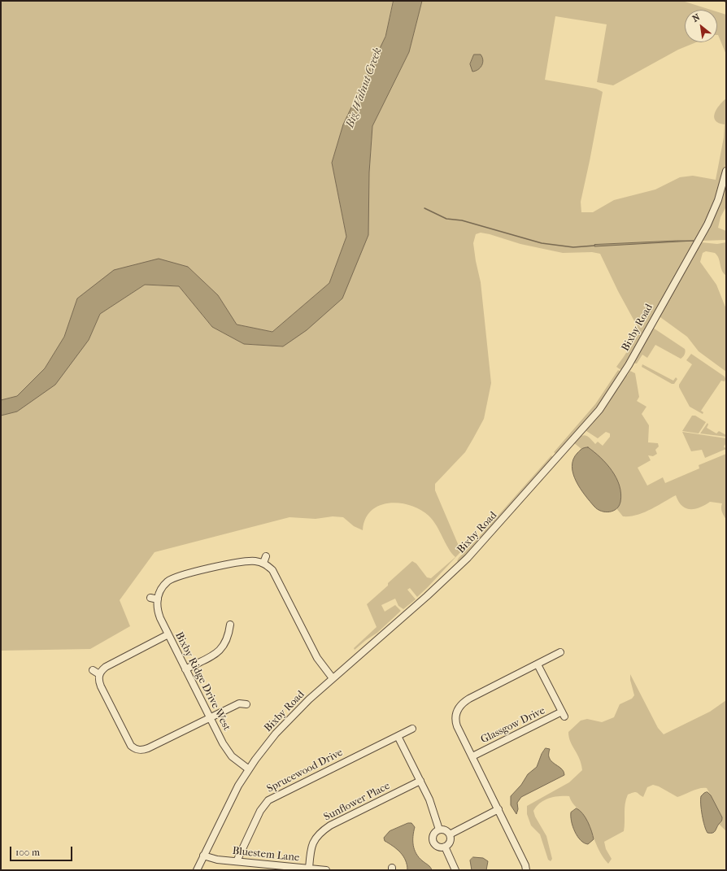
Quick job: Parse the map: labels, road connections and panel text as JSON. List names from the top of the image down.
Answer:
{
  "streets": {
    "street": [
      "Bixby Road",
      "Bixby Ridge Drive West",
      "Glassgow Drive",
      "Sprucewood Drive",
      "Sunflower Place",
      "Bluestem Lane"
    ]
  },
  "crossings": [
    ["Bixby Road", "Bixby Ridge Drive West"],
    ["Bixby Road", "Bluestem Lane"],
    ["Sprucewood Drive", "Bluestem Lane"],
    ["Sunflower Place", "Bluestem Lane"]
  ],
  "water": ["Big Walnut Creek"],
  "scale_bar": "100 m",
  "north": "top left"
}
